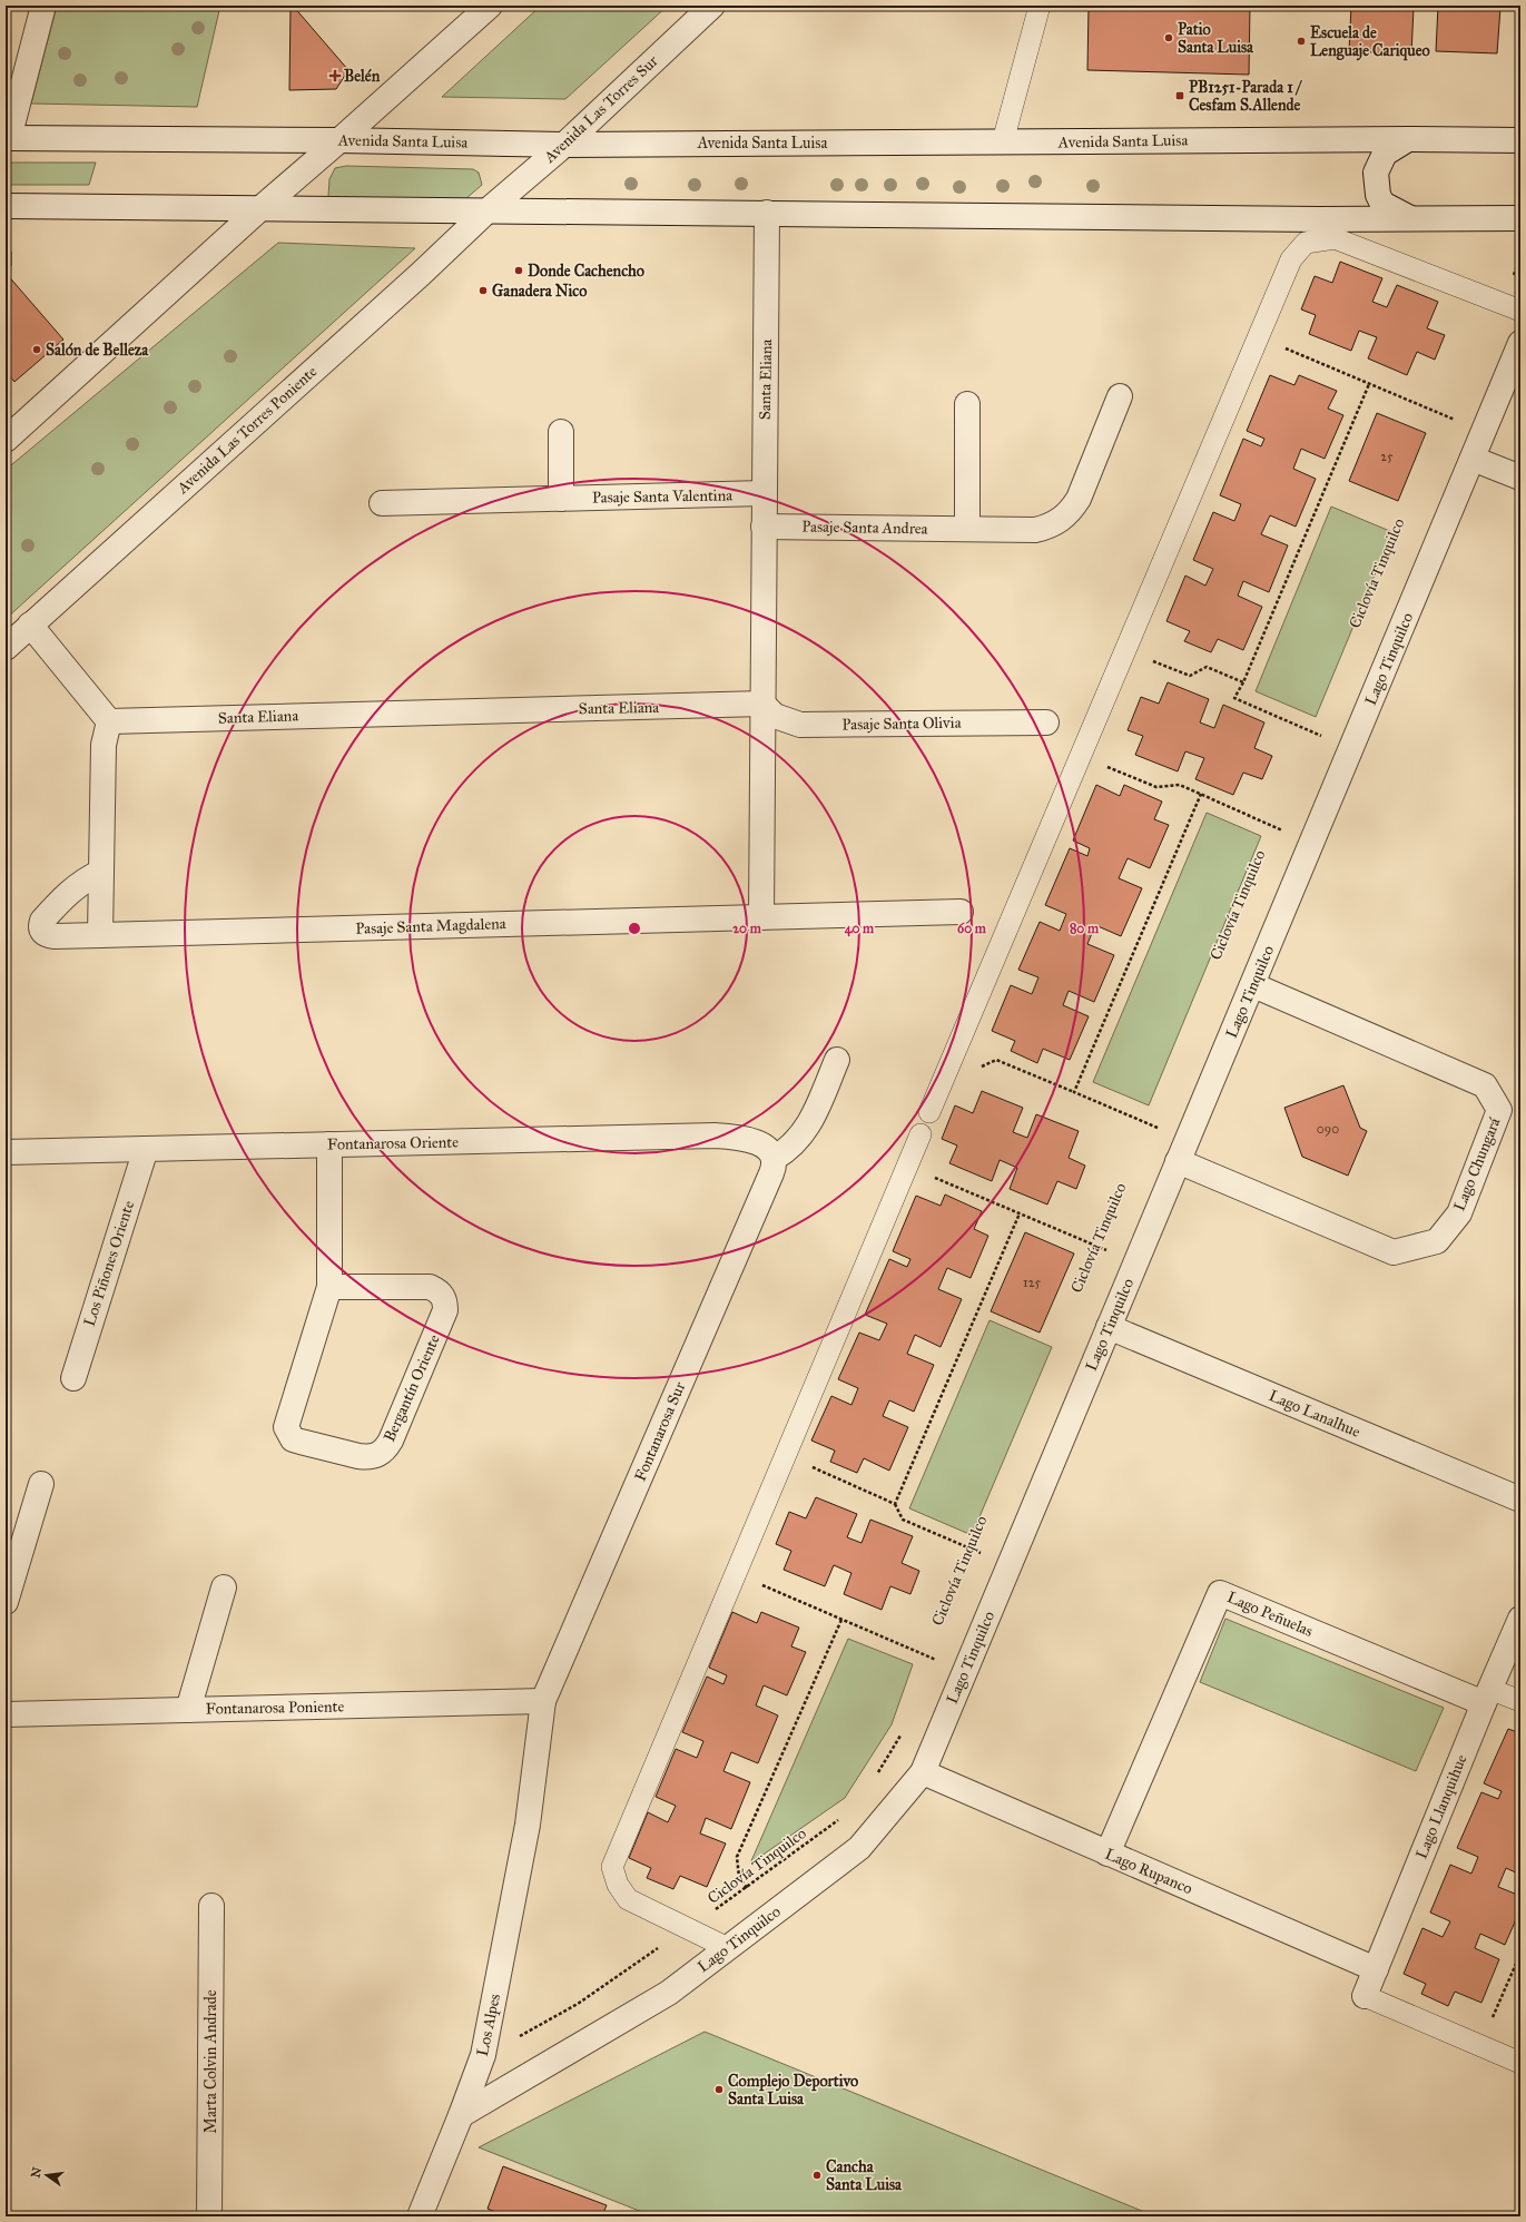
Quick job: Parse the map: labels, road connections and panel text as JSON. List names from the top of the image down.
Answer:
{
  "streets": {
    "street": [
      "Avenida Las Torres Sur",
      "Avenida Santa Luisa",
      "Santa Eliana",
      "Avenida Las Torres Poniente",
      "Pasaje Santa Valentina",
      "Pasaje Santa Andrea",
      "Lago Tinquilco",
      "Pasaje Santa Olivia",
      "Pasaje Santa Magdalena",
      "Fontanarosa Oriente",
      "Lago Chungará",
      "Los Piñones Oriente",
      "Bergantín Oriente",
      "Lago Lanalhue",
      "Fontanarosa Sur",
      "Lago Peñuelas",
      "Fontanarosa Poniente",
      "Lago Llanquihue",
      "Lago Rupanco",
      "Los Alpes",
      "Marta Colvin Andrade"
    ],
    "path": ["Ciclovía Tinquilco"]
  },
  "crossings": [
    ["Avenida Las Torres Sur", "Avenida Santa Luisa"],
    ["Avenida Las Torres Sur", "Avenida Las Torres Poniente"],
    ["Santa Eliana", "Pasaje Santa Valentina"],
    ["Santa Eliana", "Pasaje Santa Andrea"],
    ["Santa Eliana", "Pasaje Santa Olivia"],
    ["Ciclovía Tinquilco", "Los Alpes"],
    ["Lago Tinquilco", "Lago Chungará"],
    ["Lago Tinquilco", "Lago Lanalhue"],
    ["Lago Tinquilco", "Lago Rupanco"],
    ["Lago Tinquilco", "Los Alpes"],
    ["Fontanarosa Oriente", "Los Piñones Oriente"],
    ["Fontanarosa Oriente", "Bergantín Oriente"],
    ["Fontanarosa Oriente", "Fontanarosa Sur"],
    ["Fontanarosa Sur", "Fontanarosa Poniente"],
    ["Fontanarosa Sur", "Los Alpes"],
    ["Lago Peñuelas", "Lago Llanquihue"],
    ["Lago Peñuelas", "Lago Rupanco"],
    ["Lago Llanquihue", "Lago Rupanco"]
  ],
  "places": {
    "other": [
      "Patio Santa Luisa",
      "Escuela de Lenguaje Cariqueo",
      "Donde Cachencho",
      "Ganadera Nico",
      "Salón de Belleza",
      "Complejo Deportivo Santa Luisa",
      "Cancha Santa Luisa"
    ],
    "health": ["Belén"],
    "transit": ["PB1251-Parada 1 / Cesfam S.Allende"]
  },
  "house_numbers": ["25", "090", "125"],
  "north": "left",
  "rings": [
    "20 m",
    "40 m",
    "60 m",
    "80 m"
  ]
}
